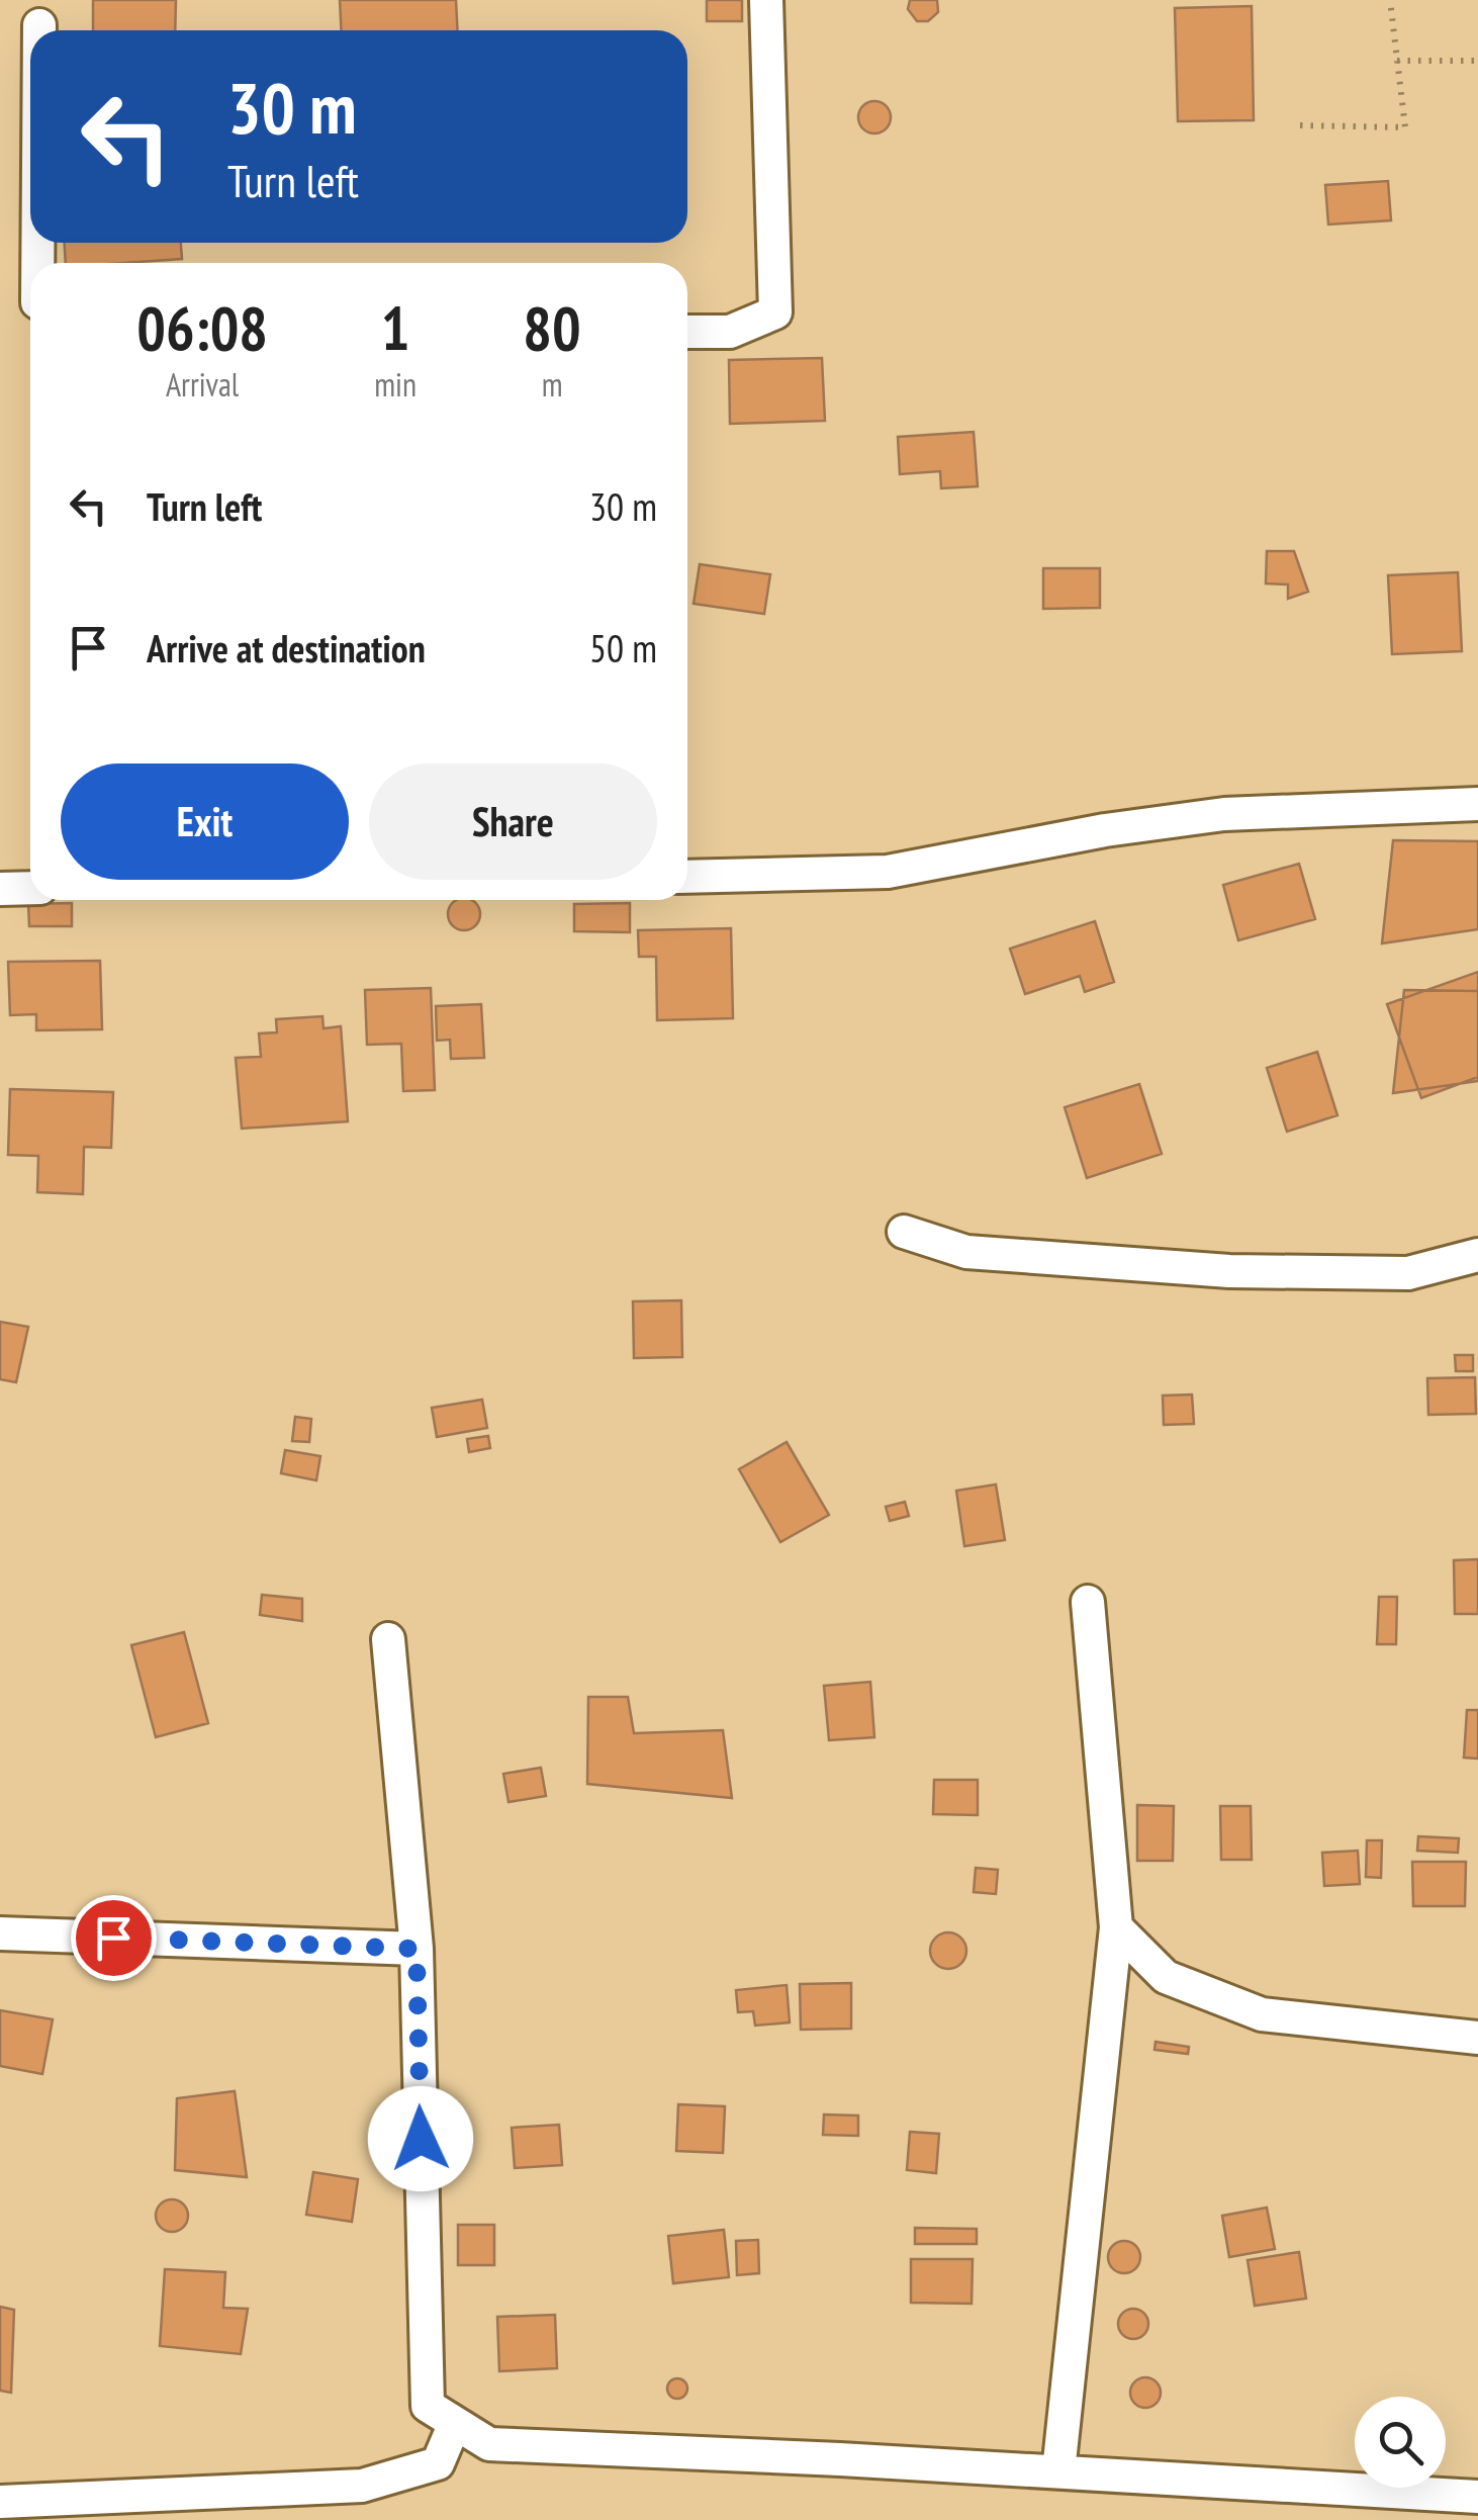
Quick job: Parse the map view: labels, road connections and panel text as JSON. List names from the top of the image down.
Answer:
{
  "page": {
    "turn": ["30 m", "Turn left"],
    "eta": [
      "06:08",
      "Arrival",
      "1",
      "min",
      "80",
      "m"
    ],
    "list": [
      {
        "name": "Turn left",
        "value": "30 m"
      },
      {
        "name": "Arrive at destination",
        "value": "50 m"
      }
    ],
    "buttons": ["Exit", "Share"]
  }
}
